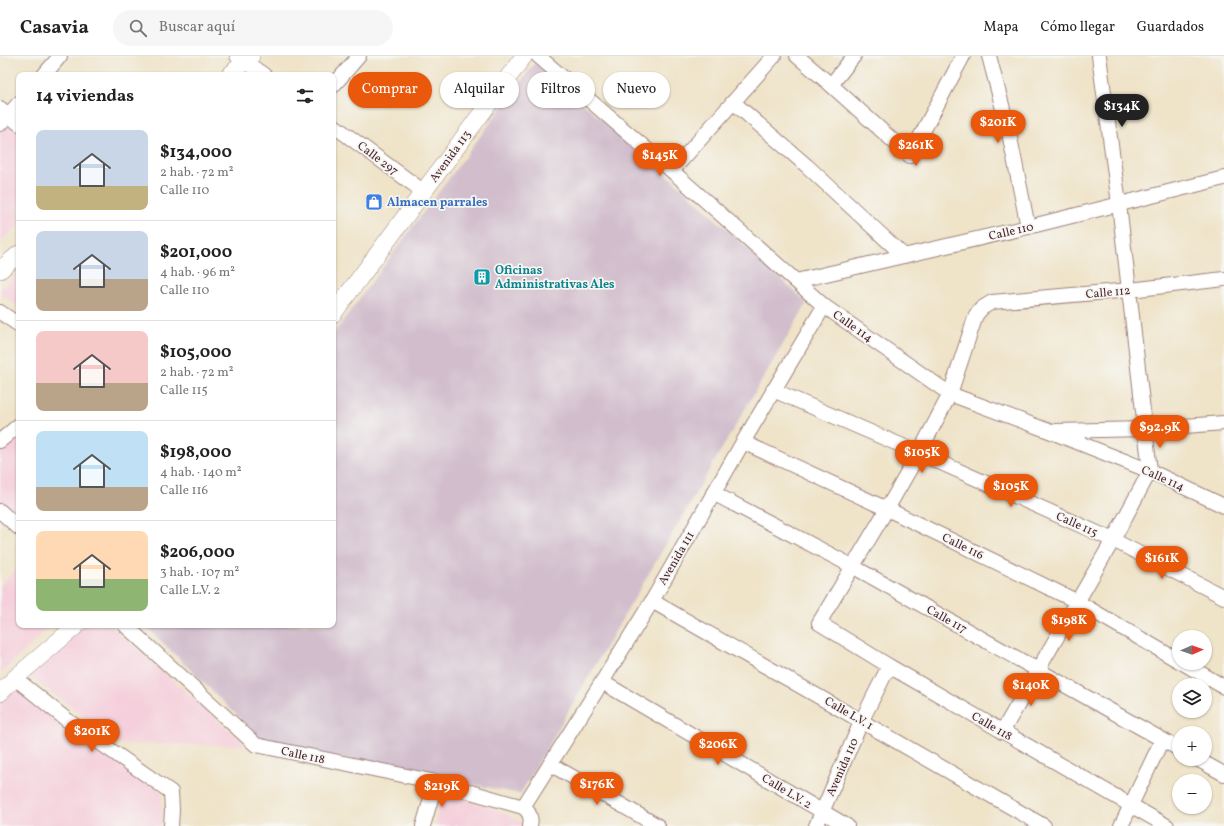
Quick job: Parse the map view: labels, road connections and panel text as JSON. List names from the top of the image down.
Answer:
{
  "streets": {
    "main road": ["Avenida 113"],
    "street": [
      "Calle 297",
      "Calle 110",
      "Calle 112",
      "Calle 114",
      "Calle 115",
      "Calle 116",
      "Avenida 111",
      "Calle 117",
      "Calle L.V. 1",
      "Calle 118",
      "Avenida 110",
      "Calle L.V. 2"
    ]
  },
  "crossings": [
    ["Avenida 113", "Calle 297"],
    ["Calle 110", "Calle 114"],
    ["Calle 112", "Calle 114"],
    ["Calle 114", "Avenida 111"],
    ["Calle 115", "Avenida 111"],
    ["Calle 116", "Avenida 111"],
    ["Avenida 111", "Calle 117"],
    ["Avenida 111", "Calle L.V. 1"],
    ["Avenida 111", "Calle 118"],
    ["Avenida 111", "Calle L.V. 2"],
    ["Calle 117", "Calle 118"],
    ["Calle L.V. 1", "Avenida 110"],
    ["Calle 118", "Avenida 110"],
    ["Avenida 110", "Calle L.V. 2"]
  ],
  "places": {
    "shop": ["Almacen parrales"],
    "building": ["Oficinas Administrativas Ales"]
  },
  "north": "right",
  "page": {
    "header": "Casavia",
    "search": "Buscar aquí",
    "nav": ["Mapa", "Cómo llegar", "Guardados"],
    "chip": [
      "Comprar",
      "Alquilar",
      "Filtros",
      "Nuevo"
    ],
    "heading": "14 viviendas",
    "price": [
      "$134K",
      "$201K",
      "$261K",
      "$145K",
      "$92.9K",
      "$105K",
      "$105K",
      "$161K",
      "$198K",
      "$140K",
      "$201K",
      "$206K",
      "$176K",
      "$219K"
    ],
    "list": [
      {
        "name": "$134,000",
        "note": "2 hab. · 72 m² · Calle 110"
      },
      {
        "name": "$201,000",
        "note": "4 hab. · 96 m² · Calle 110"
      },
      {
        "name": "$105,000",
        "note": "2 hab. · 72 m² · Calle 115"
      },
      {
        "name": "$198,000",
        "note": "4 hab. · 140 m² · Calle 116"
      },
      {
        "name": "$206,000",
        "note": "3 hab. · 107 m² · Calle L.V. 2"
      }
    ],
    "map_buttons": ["+", "−"]
  }
}
